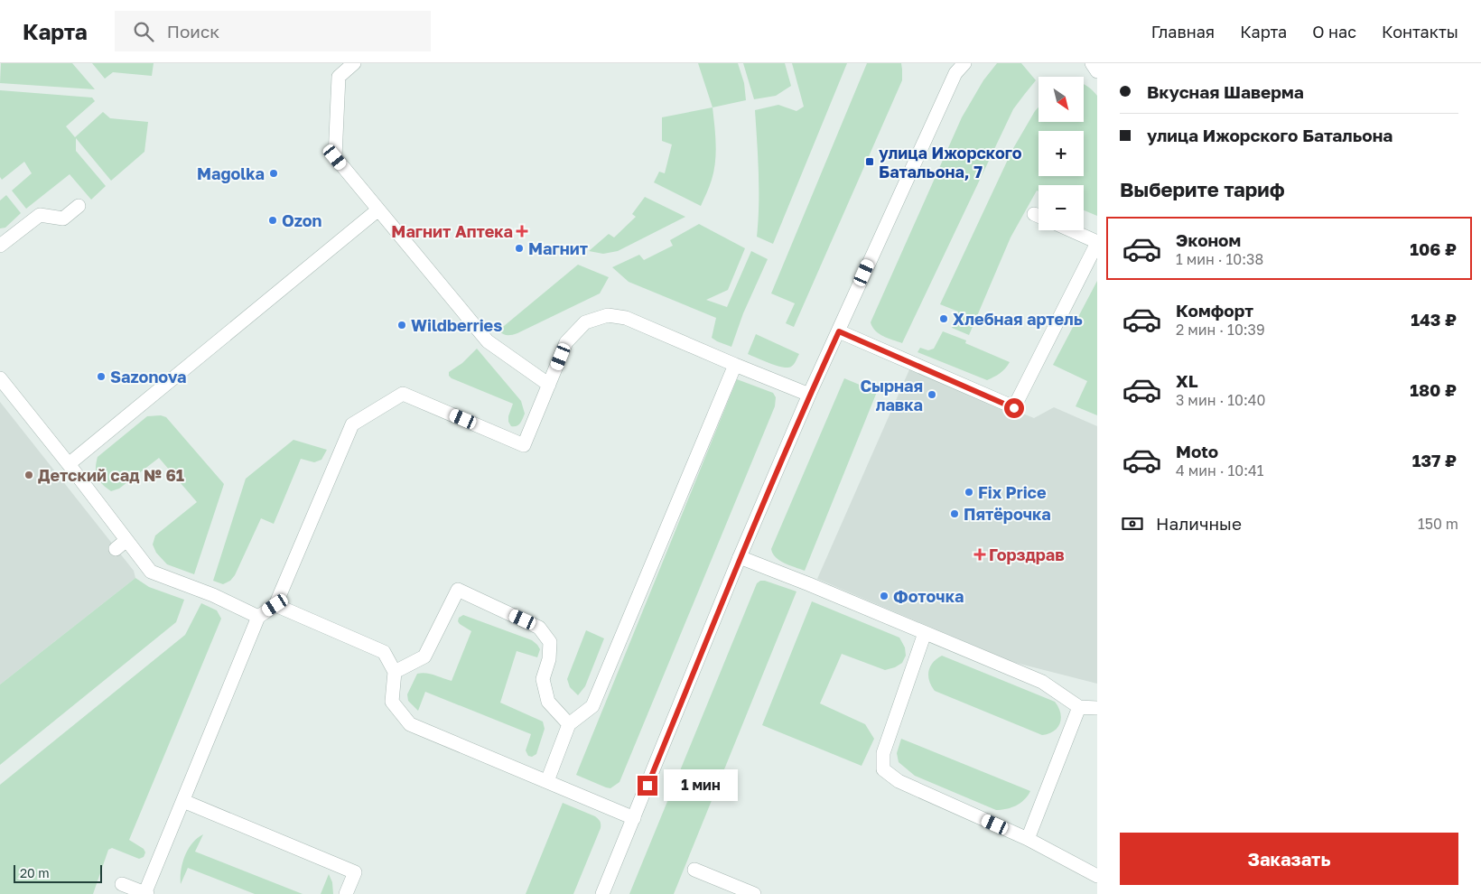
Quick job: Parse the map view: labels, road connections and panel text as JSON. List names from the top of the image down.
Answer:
{
  "places": {
    "transit": ["улица Ижорского Батальона, 7"],
    "other": [
      "Magolka",
      "Ozon",
      "Магнит",
      "Хлебная артель",
      "Wildberries",
      "Sazonova",
      "Сырная лавка",
      "Детский сад № 61",
      "Fix Price",
      "Пятёрочка",
      "Фоточка"
    ],
    "health": ["Магнит Аптека", "Горздрав"]
  },
  "scale_bar": "20 m",
  "north": "bottom right",
  "page": {
    "header": "Карта",
    "search": "Поиск",
    "nav": [
      "Главная",
      "Карта",
      "О нас",
      "Контакты"
    ],
    "banner": ["Вкусная Шаверма", "улица Ижорского Батальона"],
    "map_buttons": ["+", "−"],
    "heading": "Выберите тариф",
    "list": [
      {
        "name": "Эконом",
        "note": "1 мин · 10:38",
        "value": "106 ₽"
      },
      {
        "name": "Комфорт",
        "note": "2 мин · 10:39",
        "value": "143 ₽"
      },
      {
        "name": "XL",
        "note": "3 мин · 10:40",
        "value": "180 ₽"
      },
      {
        "name": "Moto",
        "note": "4 мин · 10:41",
        "value": "137 ₽"
      }
    ],
    "pay": ["Наличные", "150 m"],
    "bubble": "1 мин",
    "buttons": "Заказать",
    "scale": "20 m"
  }
}
